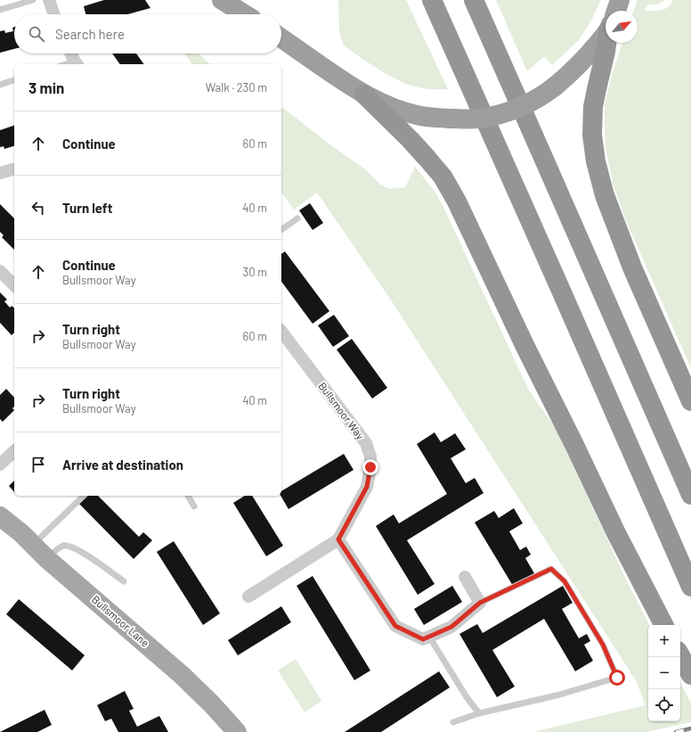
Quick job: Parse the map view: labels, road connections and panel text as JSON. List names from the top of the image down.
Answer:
{
  "streets": {
    "main road": ["Bullsmoor Lane"],
    "street": ["Bullsmoor Way"]
  },
  "north": "top right",
  "page": {
    "search": "Search here",
    "heading": ["3 min", "Walk · 230 m"],
    "list": [
      ["Continue", "60 m"],
      ["Turn left", "40 m"],
      ["Continue", "Bullsmoor Way", "30 m"],
      ["Turn right", "Bullsmoor Way", "60 m"],
      ["Turn right", "Bullsmoor Way", "40 m"],
      "Arrive at destination"
    ],
    "map_buttons": ["+", "−"]
  }
}
